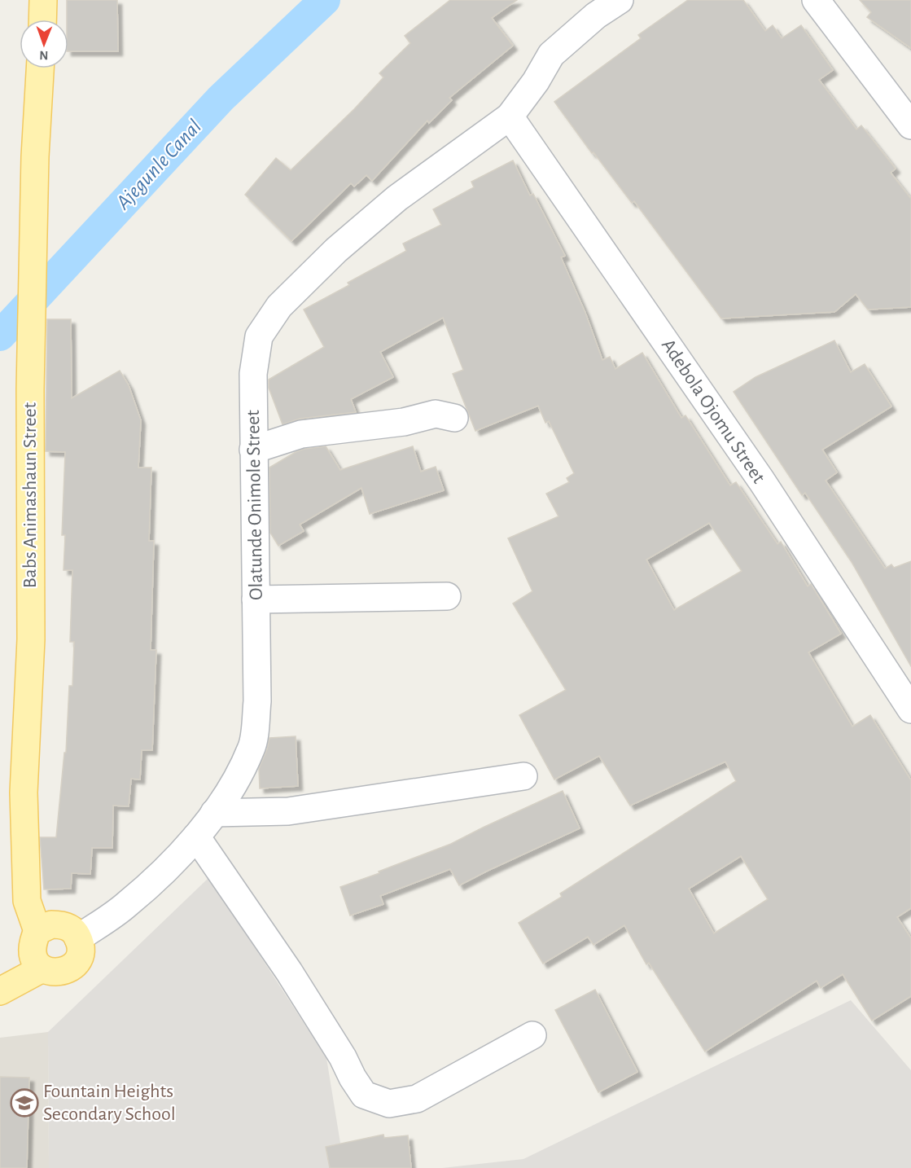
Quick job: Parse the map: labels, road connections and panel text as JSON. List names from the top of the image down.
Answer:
{
  "streets": {
    "main road": ["Babs Animashaun Street"],
    "street": ["Adebola Ojomu Street", "Olatunde Onimole Street"]
  },
  "crossings": [
    ["Adebola Ojomu Street", "Olatunde Onimole Street"],
    ["Babs Animashaun Street", "Olatunde Onimole Street"]
  ],
  "water": ["Ajegunle Canal"],
  "places": {
    "school or university": ["Fountain Heights Secondary School"]
  },
  "north": "bottom"
}
